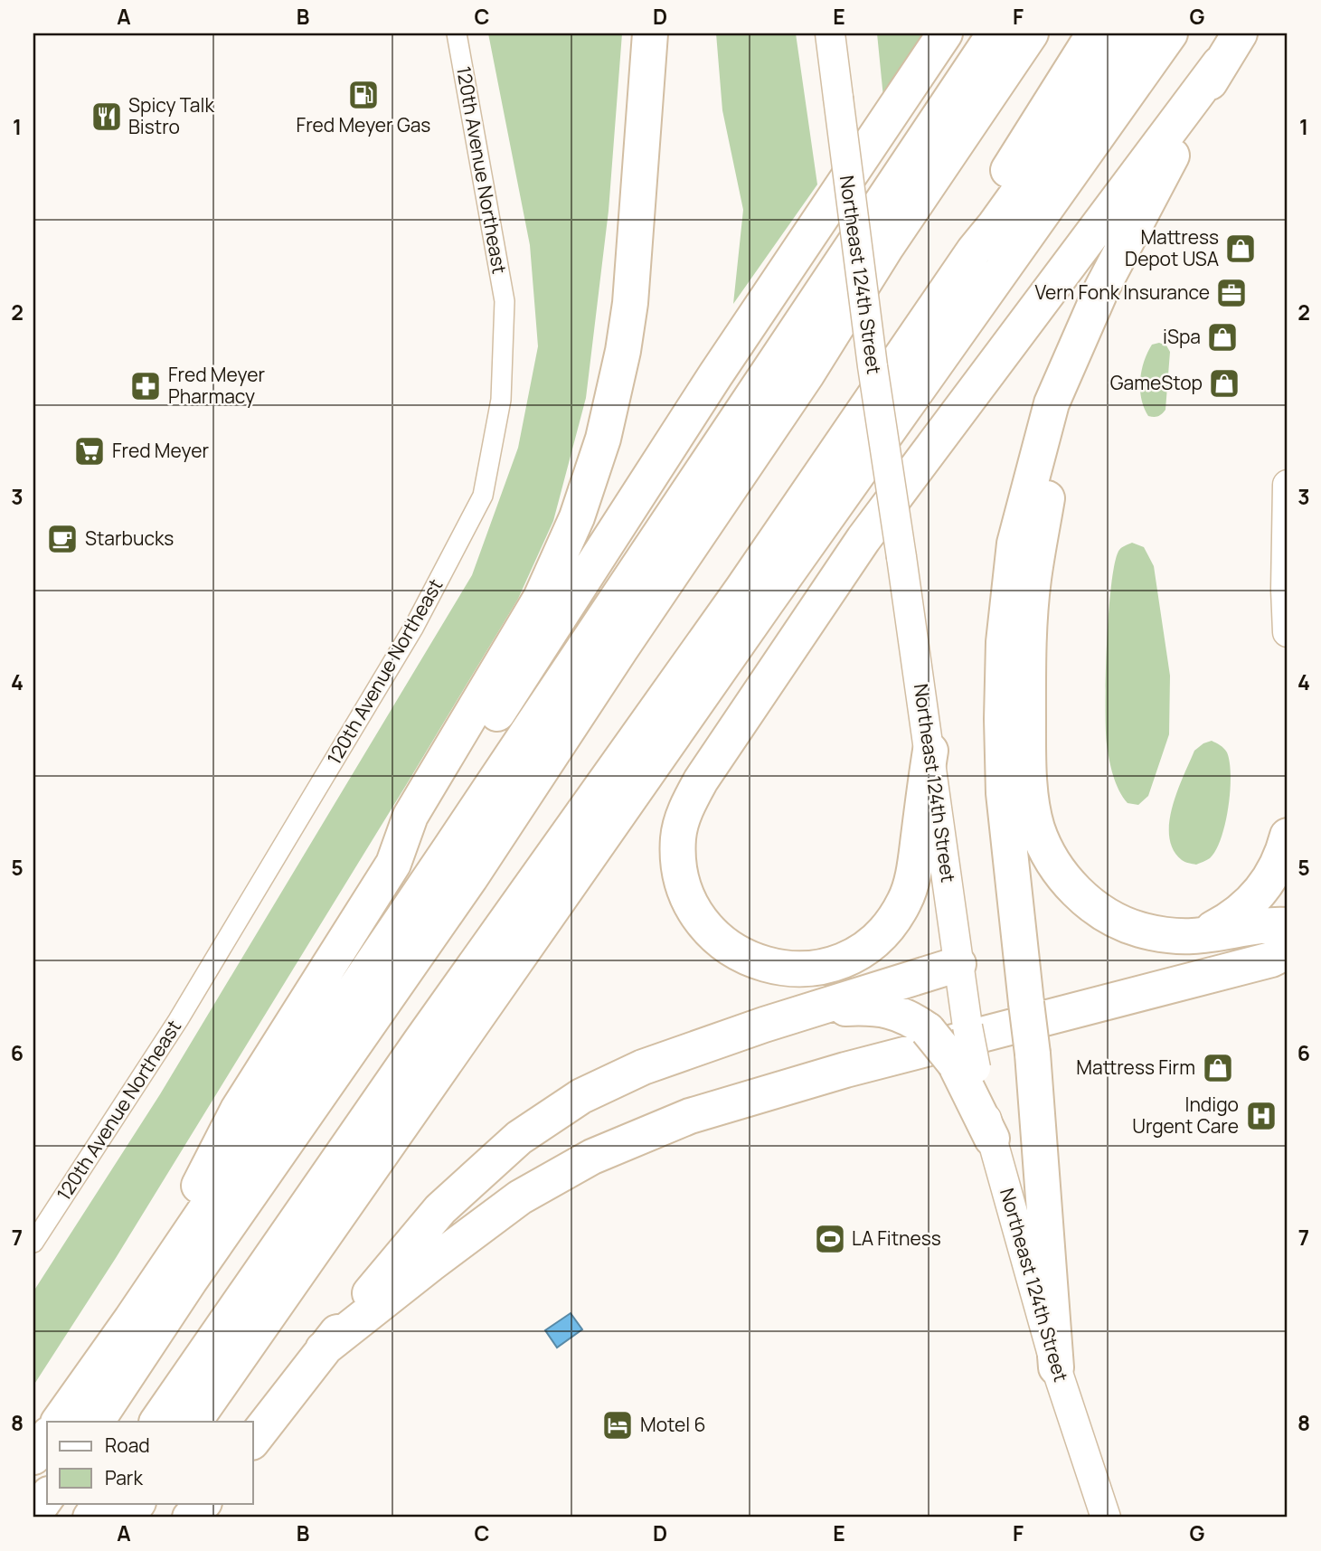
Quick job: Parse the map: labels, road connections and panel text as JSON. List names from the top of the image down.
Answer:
{
  "streets": {
    "main road": ["Northeast 124th Street"],
    "street": ["120th Avenue Northeast"]
  },
  "places": {
    "fuel station": ["Fred Meyer Gas"],
    "restaurant": ["Spicy Talk Bistro"],
    "shop": [
      "Mattress Depot USA",
      "iSpa",
      "GameStop",
      "Mattress Firm"
    ],
    "office": ["Vern Fonk Insurance"],
    "pharmacy": ["Fred Meyer Pharmacy"],
    "supermarket": ["Fred Meyer"],
    "cafe": ["Starbucks"],
    "hospital": ["Indigo Urgent Care"],
    "sports": ["LA Fitness"],
    "hotel": ["Motel 6"]
  },
  "legend": ["Road", "Park"],
  "grid": {
    "columns": [
      "A",
      "B",
      "C",
      "D",
      "E",
      "F",
      "G"
    ],
    "rows": [
      "1",
      "2",
      "3",
      "4",
      "5",
      "6",
      "7",
      "8"
    ]
  }
}
